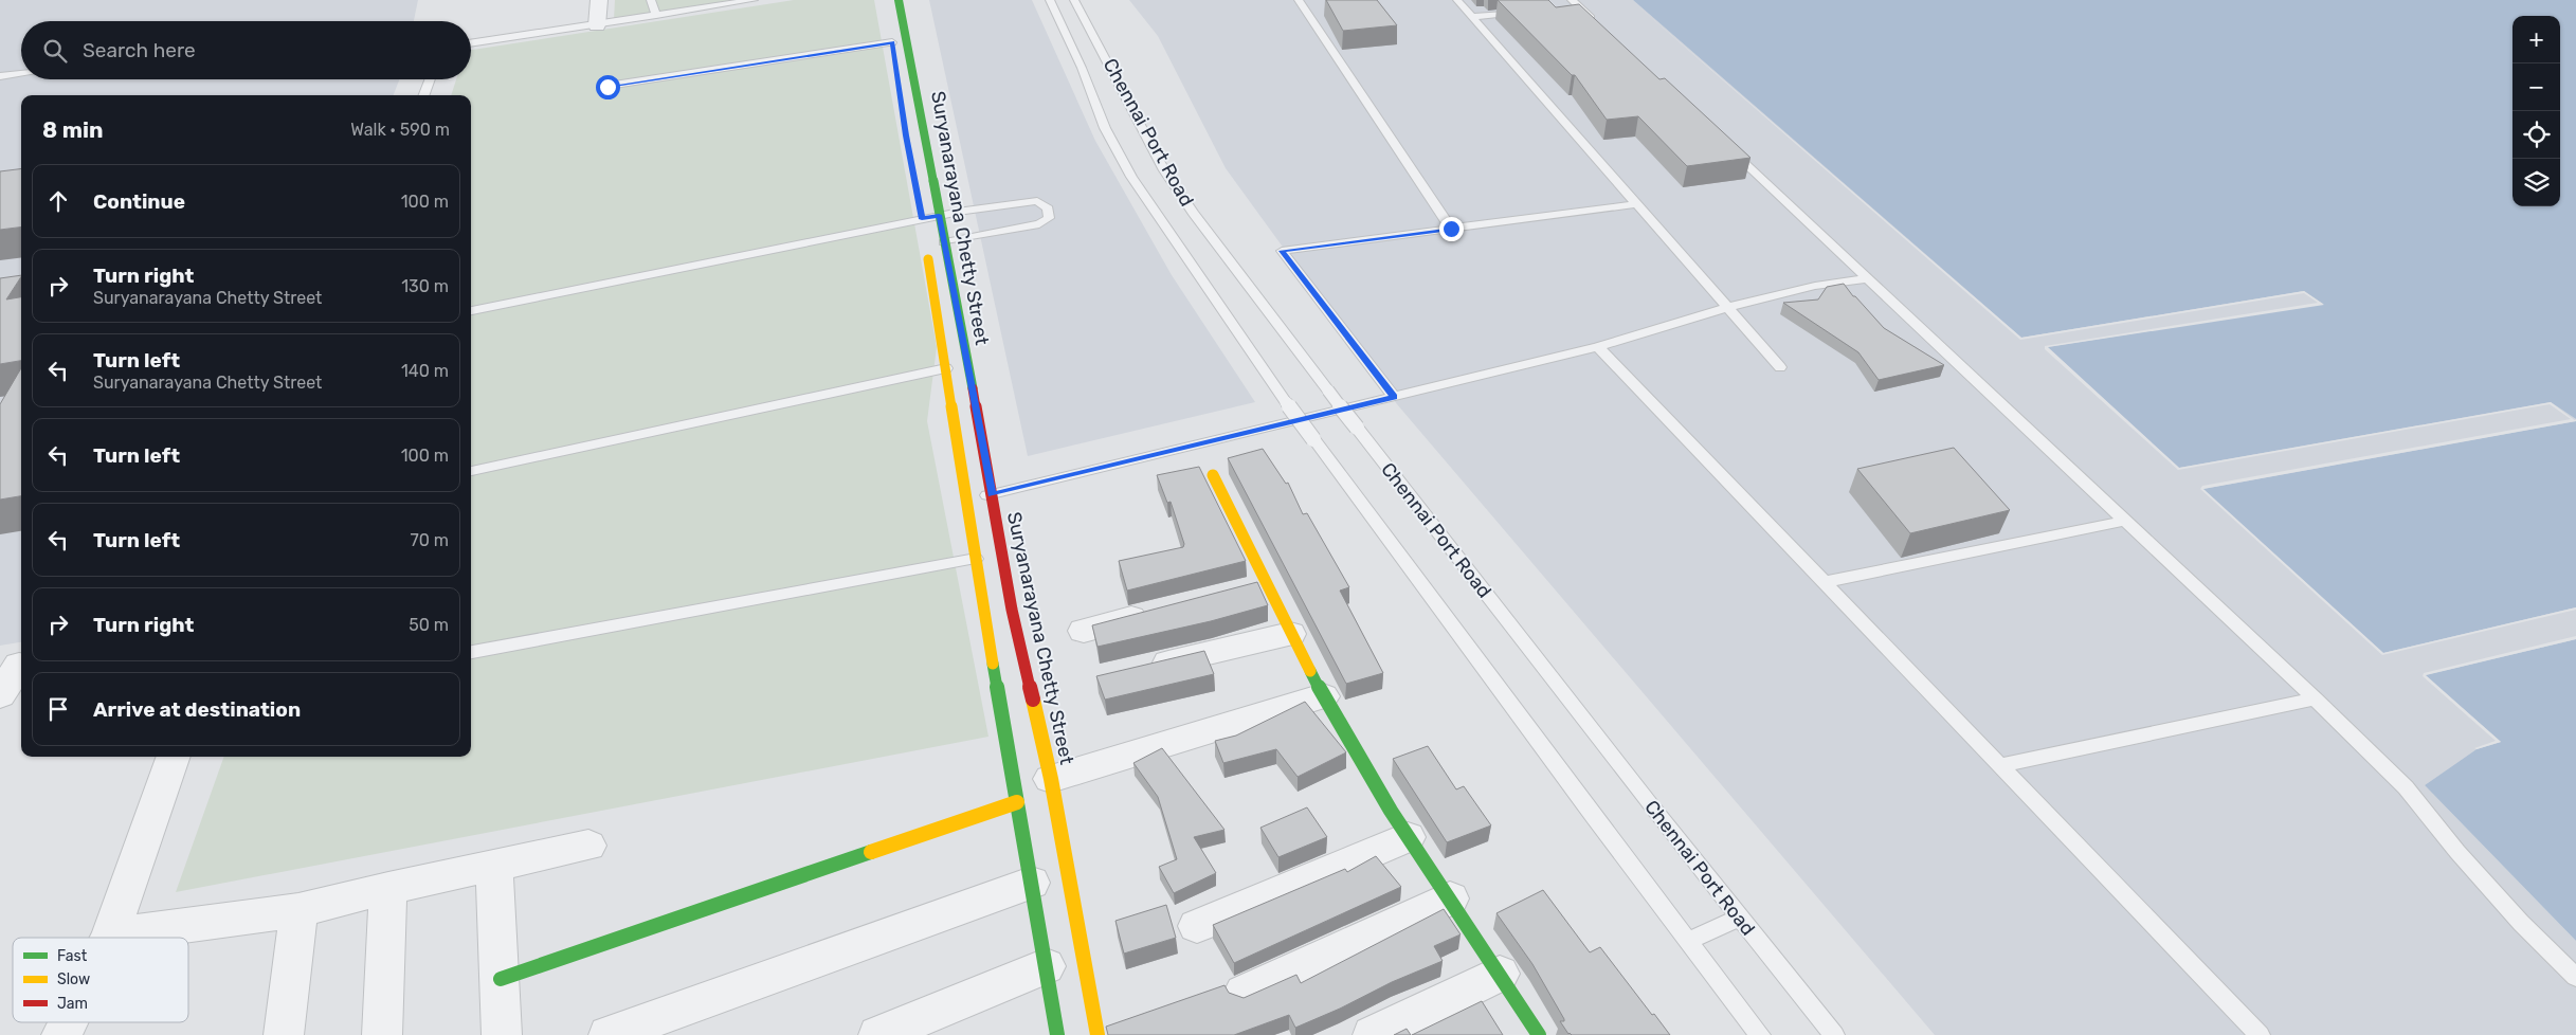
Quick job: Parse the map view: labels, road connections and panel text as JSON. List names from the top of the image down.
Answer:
{
  "streets": {
    "main road": ["Suryanarayana Chetty Street"],
    "lane": ["Chennai Port Road"]
  },
  "legend": ["Fast", "Slow", "Jam"],
  "page": {
    "map_buttons": ["+", "−"],
    "search": "Search here",
    "heading": ["8 min", "Walk · 590 m"],
    "list": [
      ["Continue", "100 m"],
      ["Turn right", "Suryanarayana Chetty Street", "130 m"],
      ["Turn left", "Suryanarayana Chetty Street", "140 m"],
      ["Turn left", "100 m"],
      ["Turn left", "70 m"],
      ["Turn right", "50 m"],
      "Arrive at destination"
    ]
  }
}
